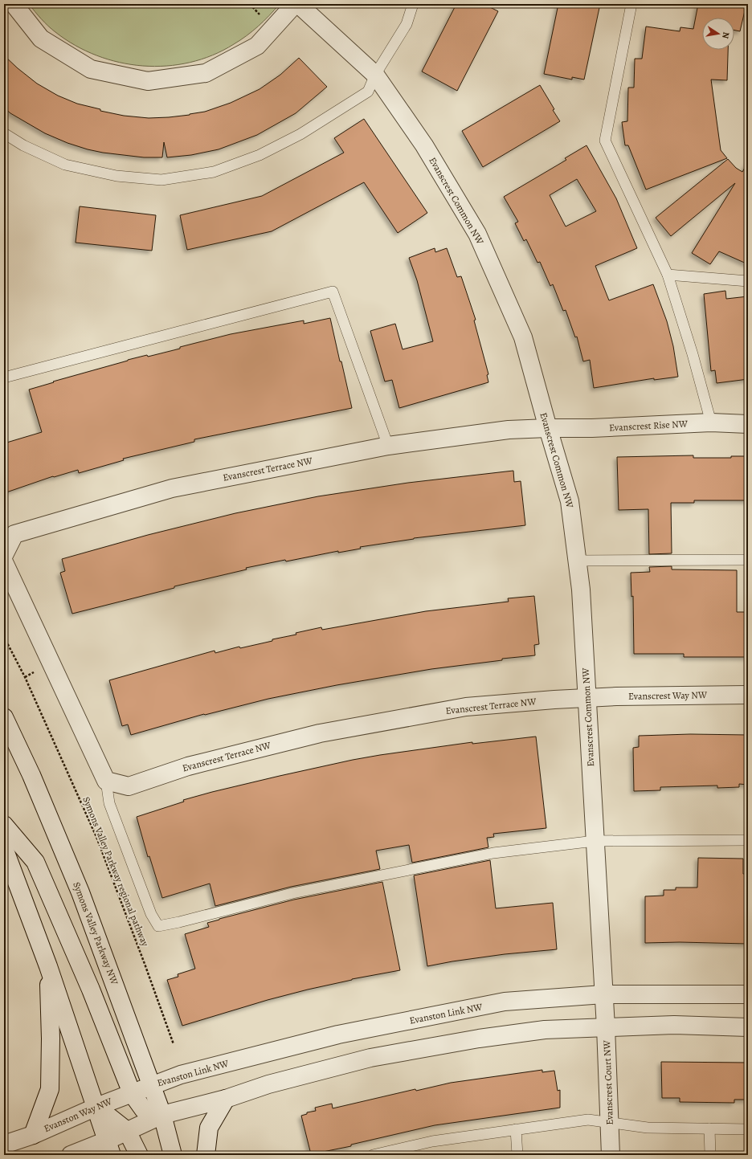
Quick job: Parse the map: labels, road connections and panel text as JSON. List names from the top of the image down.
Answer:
{
  "streets": {
    "street": [
      "Evanscrest Common NW",
      "Evanscrest Rise NW",
      "Evanscrest Terrace NW",
      "Evanscrest Way NW",
      "Symons Valley Parkway NW",
      "Evanston Link NW",
      "Evanscrest Court NW",
      "Evanston Way NW"
    ],
    "path": ["Symons Valley Parkway regional pathway"]
  },
  "crossings": [
    ["Evanscrest Common NW", "Evanscrest Rise NW"],
    ["Evanscrest Common NW", "Evanscrest Terrace NW"],
    ["Evanscrest Common NW", "Evanscrest Way NW"],
    ["Evanscrest Common NW", "Evanston Link NW"],
    ["Evanscrest Common NW", "Evanscrest Court NW"],
    ["Evanscrest Rise NW", "Evanscrest Terrace NW"],
    ["Evanscrest Terrace NW", "Evanscrest Way NW"],
    ["Symons Valley Parkway NW", "Evanston Link NW"],
    ["Symons Valley Parkway NW", "Evanston Way NW"],
    ["Evanston Link NW", "Evanscrest Court NW"],
    ["Evanston Link NW", "Evanston Way NW"]
  ],
  "north": "right"
}
